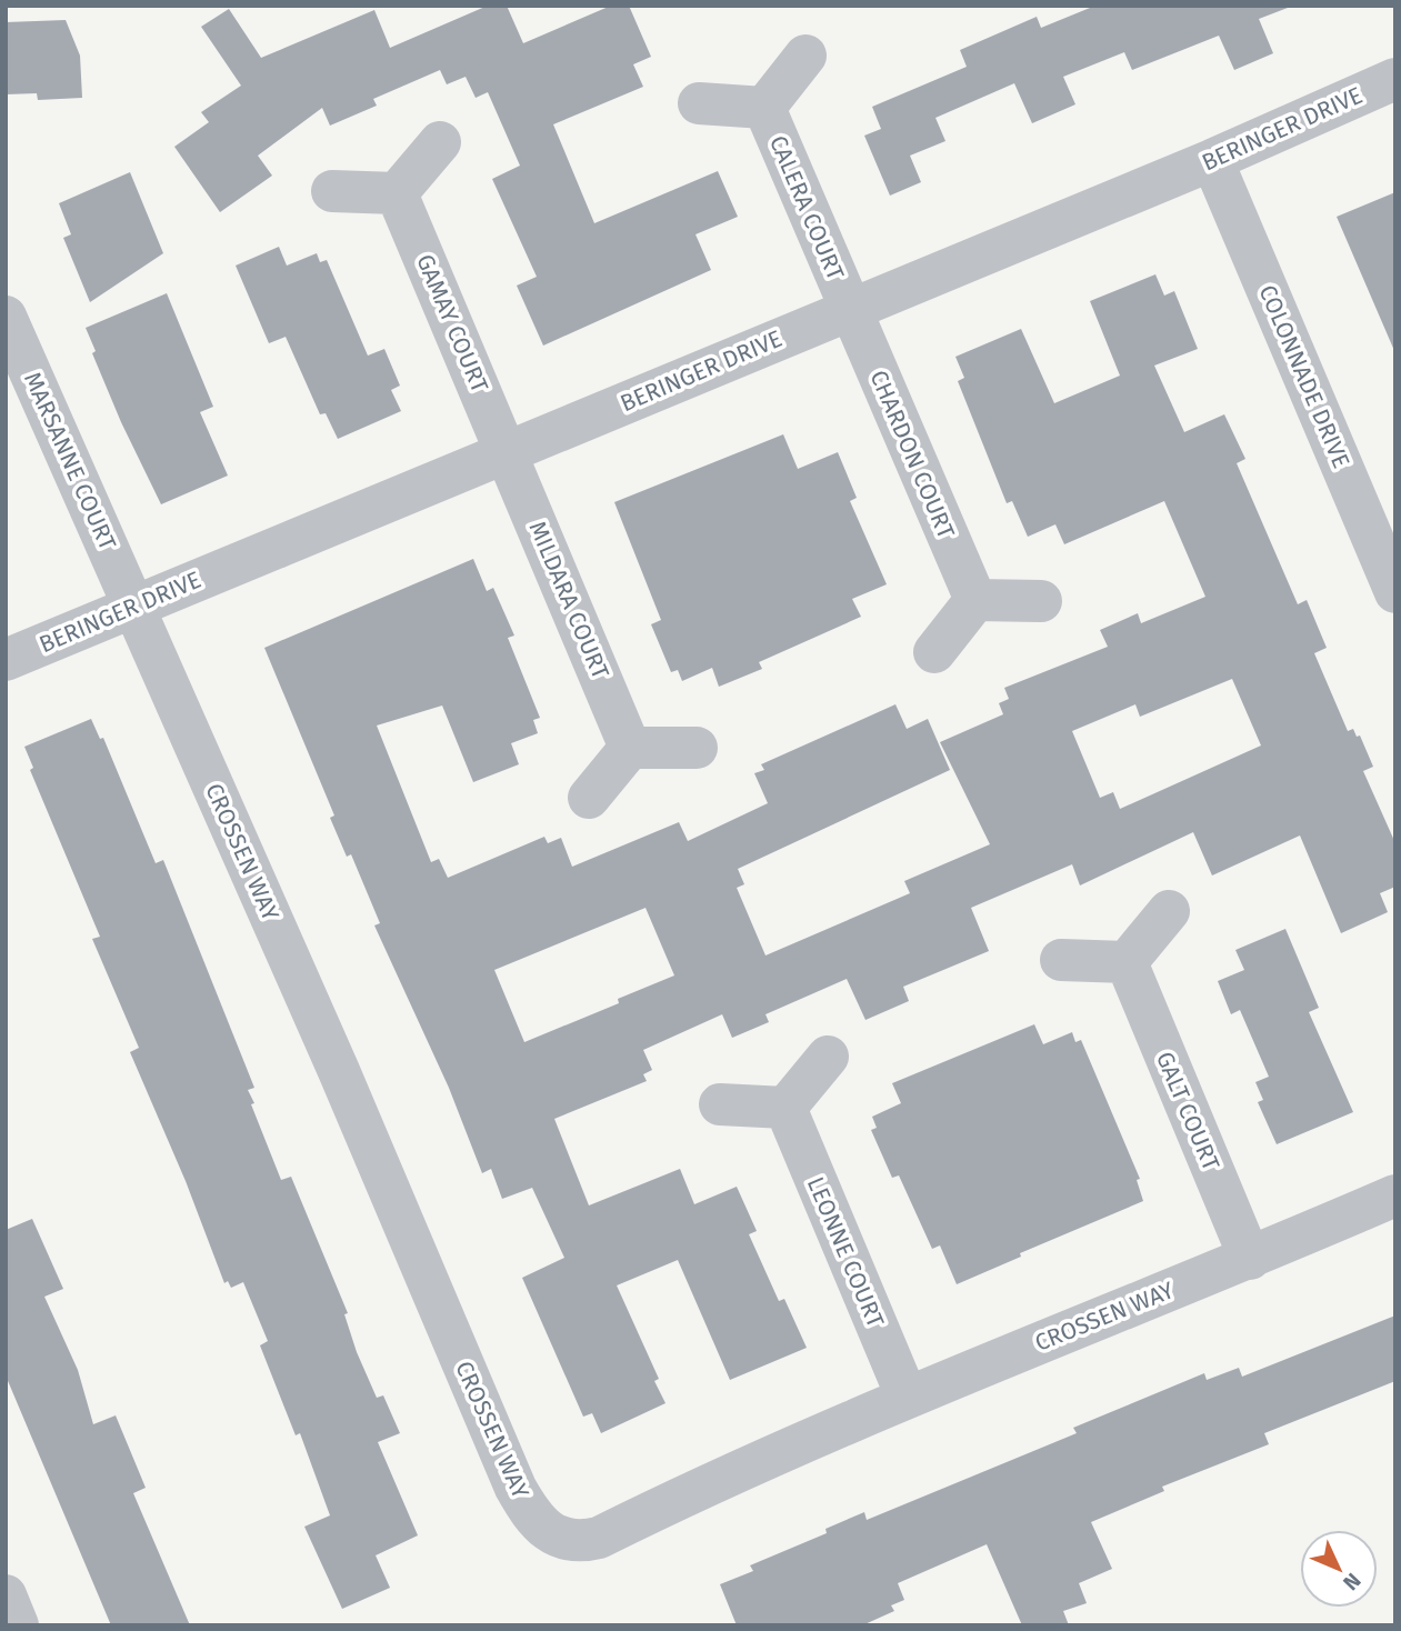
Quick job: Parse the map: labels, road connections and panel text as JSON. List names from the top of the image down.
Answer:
{
  "streets": {
    "street": [
      "BERINGER DRIVE",
      "CALERA COURT",
      "GAMAY COURT",
      "COLONNADE DRIVE",
      "CHARDON COURT",
      "MARSANNE COURT",
      "MILDARA COURT",
      "CROSSEN WAY",
      "GALT COURT",
      "LEONNE COURT"
    ]
  },
  "crossings": [
    ["BERINGER DRIVE", "CALERA COURT"],
    ["BERINGER DRIVE", "GAMAY COURT"],
    ["BERINGER DRIVE", "COLONNADE DRIVE"],
    ["BERINGER DRIVE", "CHARDON COURT"],
    ["BERINGER DRIVE", "MARSANNE COURT"],
    ["BERINGER DRIVE", "MILDARA COURT"],
    ["BERINGER DRIVE", "CROSSEN WAY"],
    ["CALERA COURT", "CHARDON COURT"],
    ["GAMAY COURT", "MILDARA COURT"],
    ["MARSANNE COURT", "CROSSEN WAY"],
    ["CROSSEN WAY", "GALT COURT"],
    ["CROSSEN WAY", "LEONNE COURT"]
  ],
  "north": "bottom right"
}
